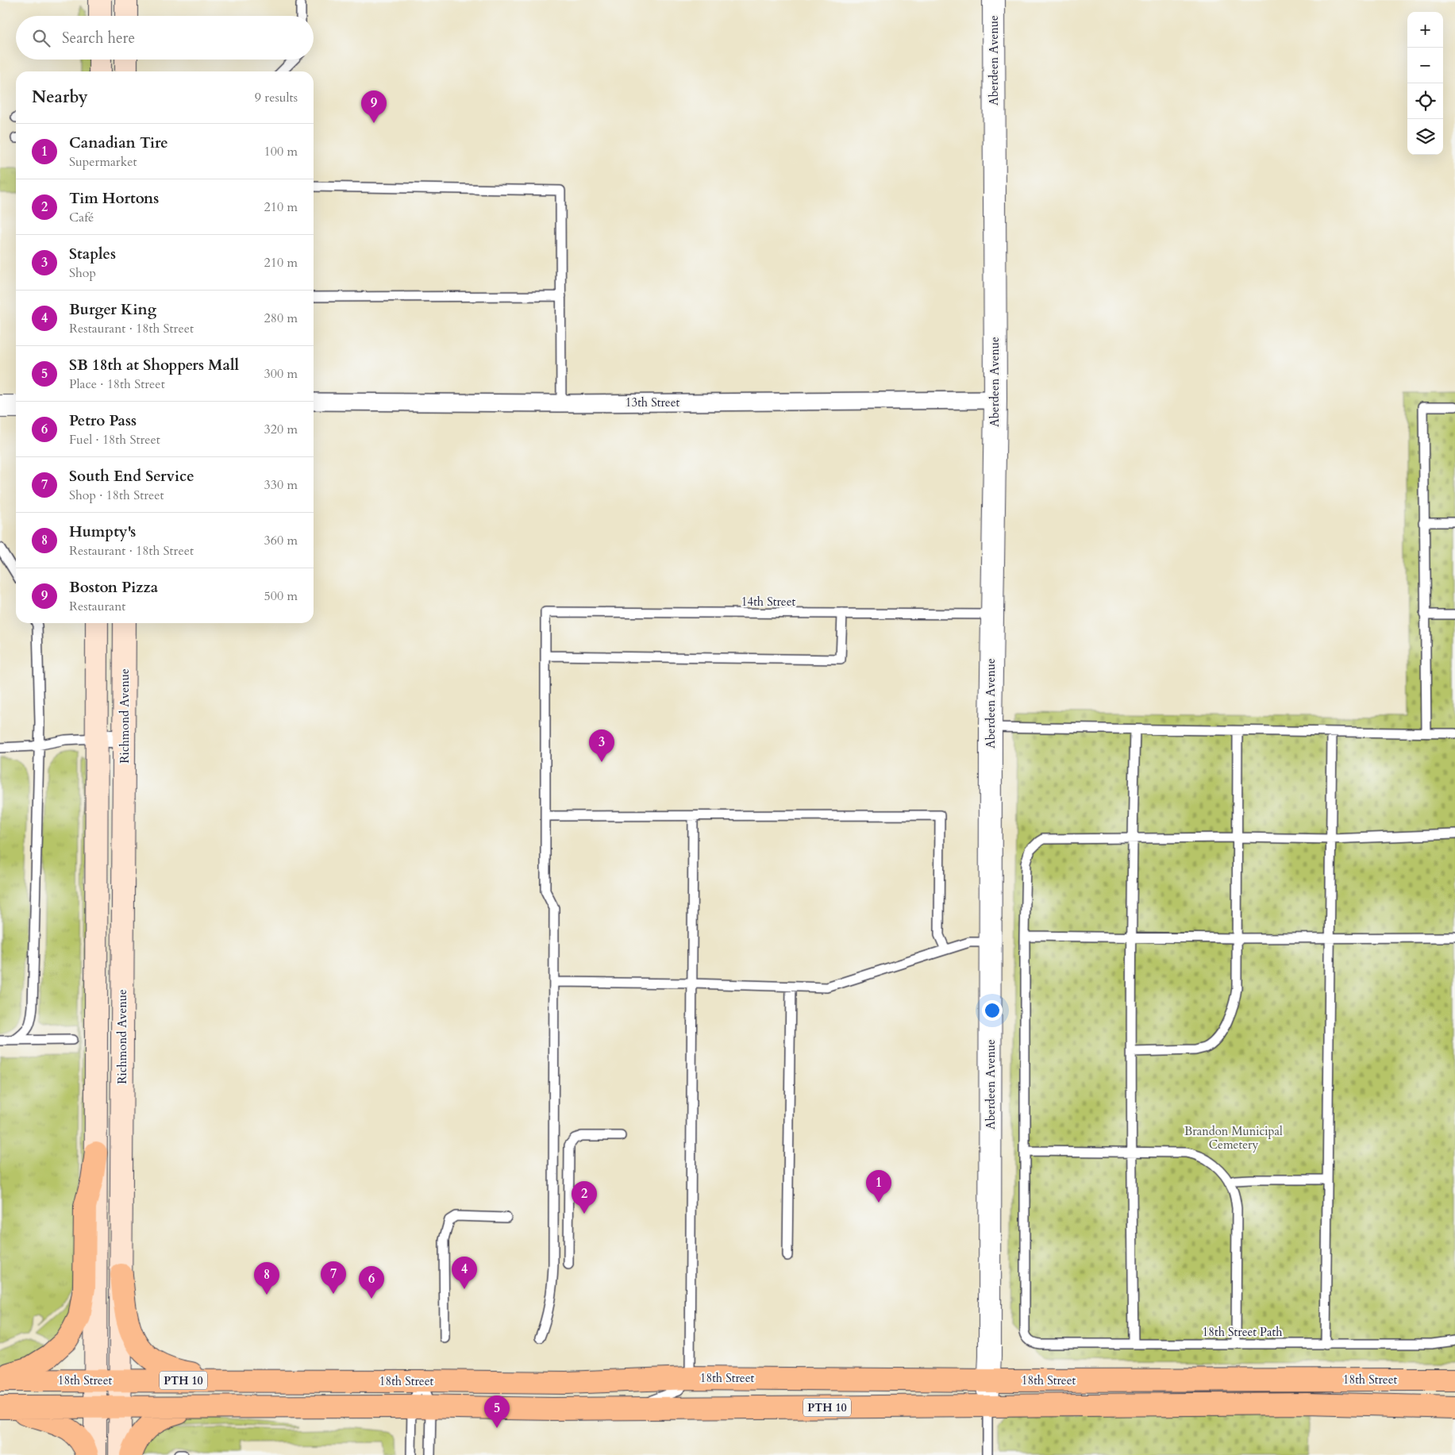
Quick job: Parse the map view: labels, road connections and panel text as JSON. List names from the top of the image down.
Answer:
{
  "streets": {
    "main road": ["Richmond Avenue", "18th Street", "PTH 10"],
    "street": ["Aberdeen Avenue", "13th Street"],
    "lane": ["14th Street", "18th Street Path"]
  },
  "crossings": [
    ["Aberdeen Avenue", "13th Street"],
    ["Aberdeen Avenue", "14th Street"],
    ["Aberdeen Avenue", "18th Street"],
    ["Richmond Avenue", "18th Street"]
  ],
  "parks": ["Brandon Municipal Cemetery"],
  "page": {
    "map_buttons": ["+", "−"],
    "search": "Search here",
    "heading": ["Nearby", "9 results"],
    "pins": [
      "9",
      "3",
      "1",
      "2",
      "4",
      "7",
      "8",
      "6",
      "5"
    ],
    "list": [
      {
        "mark": "1",
        "name": "Canadian Tire",
        "note": "Supermarket",
        "value": "100 m"
      },
      {
        "mark": "2",
        "name": "Tim Hortons",
        "note": "Café",
        "value": "210 m"
      },
      {
        "mark": "3",
        "name": "Staples",
        "note": "Shop",
        "value": "210 m"
      },
      {
        "mark": "4",
        "name": "Burger King",
        "note": "Restaurant · 18th Street",
        "value": "280 m"
      },
      {
        "mark": "5",
        "name": "SB 18th at Shoppers Mall",
        "note": "Place · 18th Street",
        "value": "300 m"
      },
      {
        "mark": "6",
        "name": "Petro Pass",
        "note": "Fuel · 18th Street",
        "value": "320 m"
      },
      {
        "mark": "7",
        "name": "South End Service",
        "note": "Shop · 18th Street",
        "value": "330 m"
      },
      {
        "mark": "8",
        "name": "Humpty's",
        "note": "Restaurant · 18th Street",
        "value": "360 m"
      },
      {
        "mark": "9",
        "name": "Boston Pizza",
        "note": "Restaurant",
        "value": "500 m"
      }
    ]
  }
}
